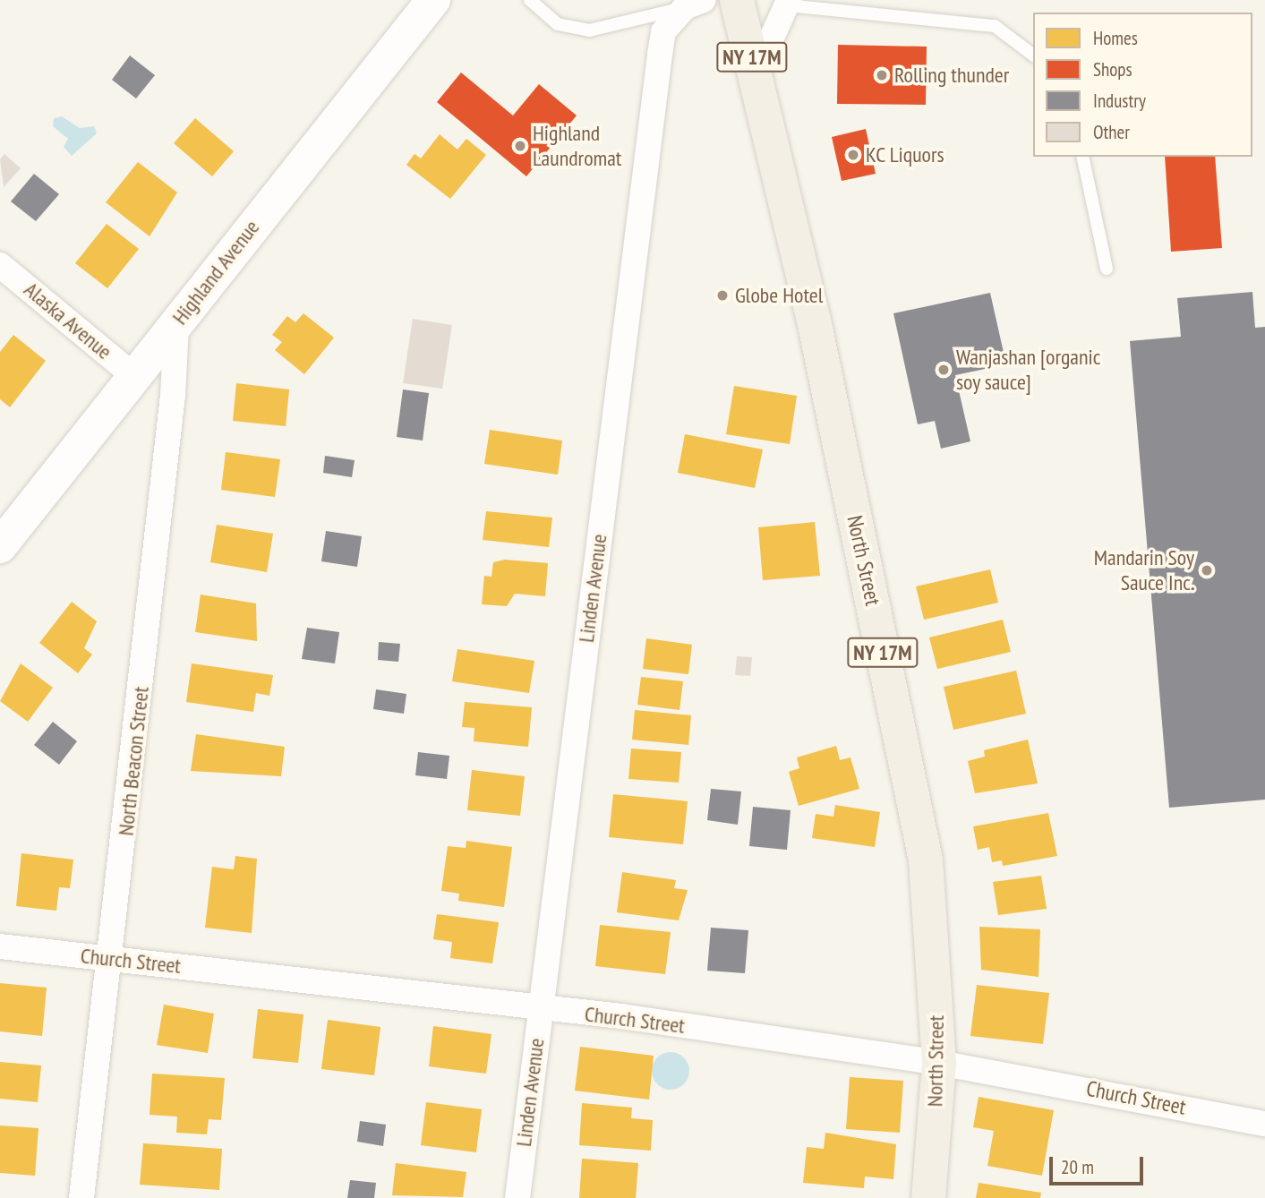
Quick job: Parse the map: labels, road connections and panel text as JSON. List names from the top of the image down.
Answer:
{
  "streets": {
    "main road": ["NY 17M", "North Street"],
    "street": [
      "Highland Avenue",
      "Alaska Avenue",
      "Linden Avenue",
      "North Beacon Street",
      "Church Street"
    ]
  },
  "crossings": [
    ["NY 17M", "North Street"],
    ["Highland Avenue", "Alaska Avenue"],
    ["Highland Avenue", "North Beacon Street"],
    ["North Street", "Church Street"],
    ["Linden Avenue", "Church Street"],
    ["North Beacon Street", "Church Street"]
  ],
  "places": [
    "Rolling thunder",
    "Highland Laundromat",
    "KC Liquors",
    "Globe Hotel",
    "Wanjashan [organic soy sauce]",
    "Mandarin Soy Sauce Inc."
  ],
  "legend": [
    "Homes",
    "Shops",
    "Industry",
    "Other"
  ],
  "scale_bar": "20 m"
}
